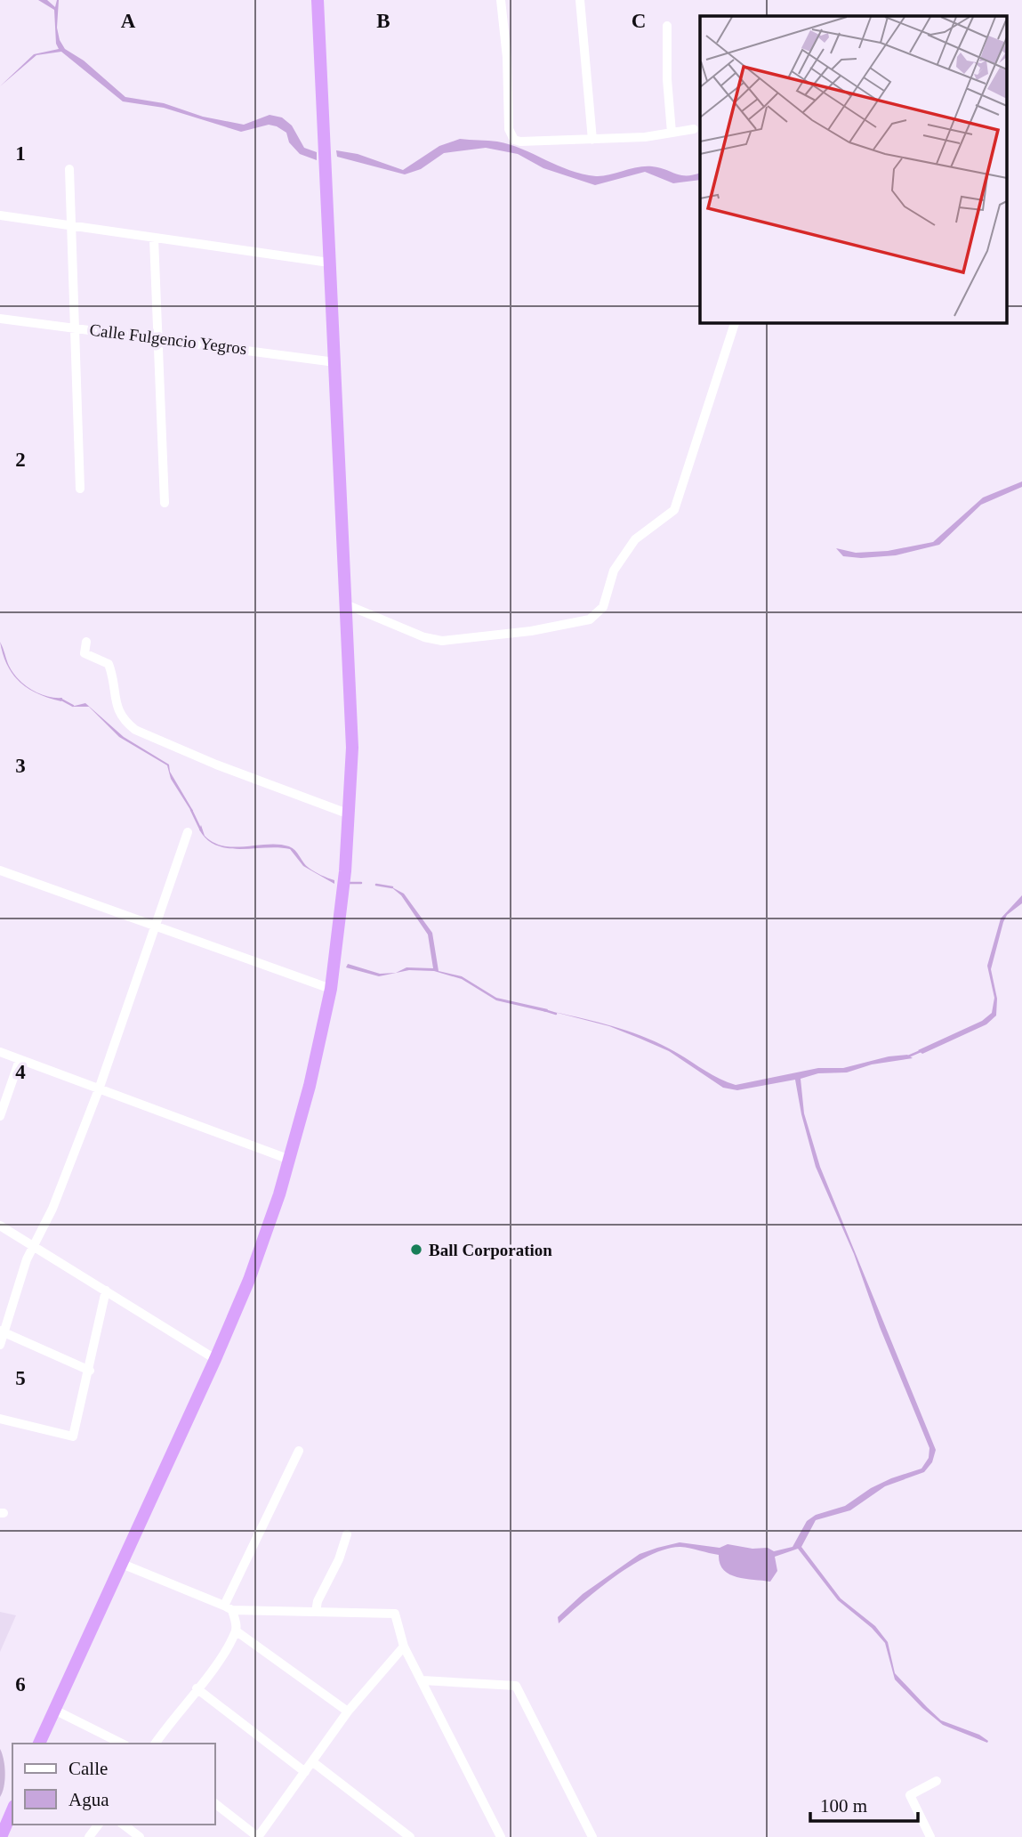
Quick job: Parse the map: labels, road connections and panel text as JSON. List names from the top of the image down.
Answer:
{
  "streets": {
    "street": ["Calle Fulgencio Yegros"]
  },
  "places": ["Ball Corporation"],
  "legend": ["Calle", "Agua"],
  "scale_bar": "100 m",
  "grid": {
    "columns": ["A", "B", "C"],
    "rows": [
      "1",
      "2",
      "3",
      "4",
      "5",
      "6"
    ]
  }
}
